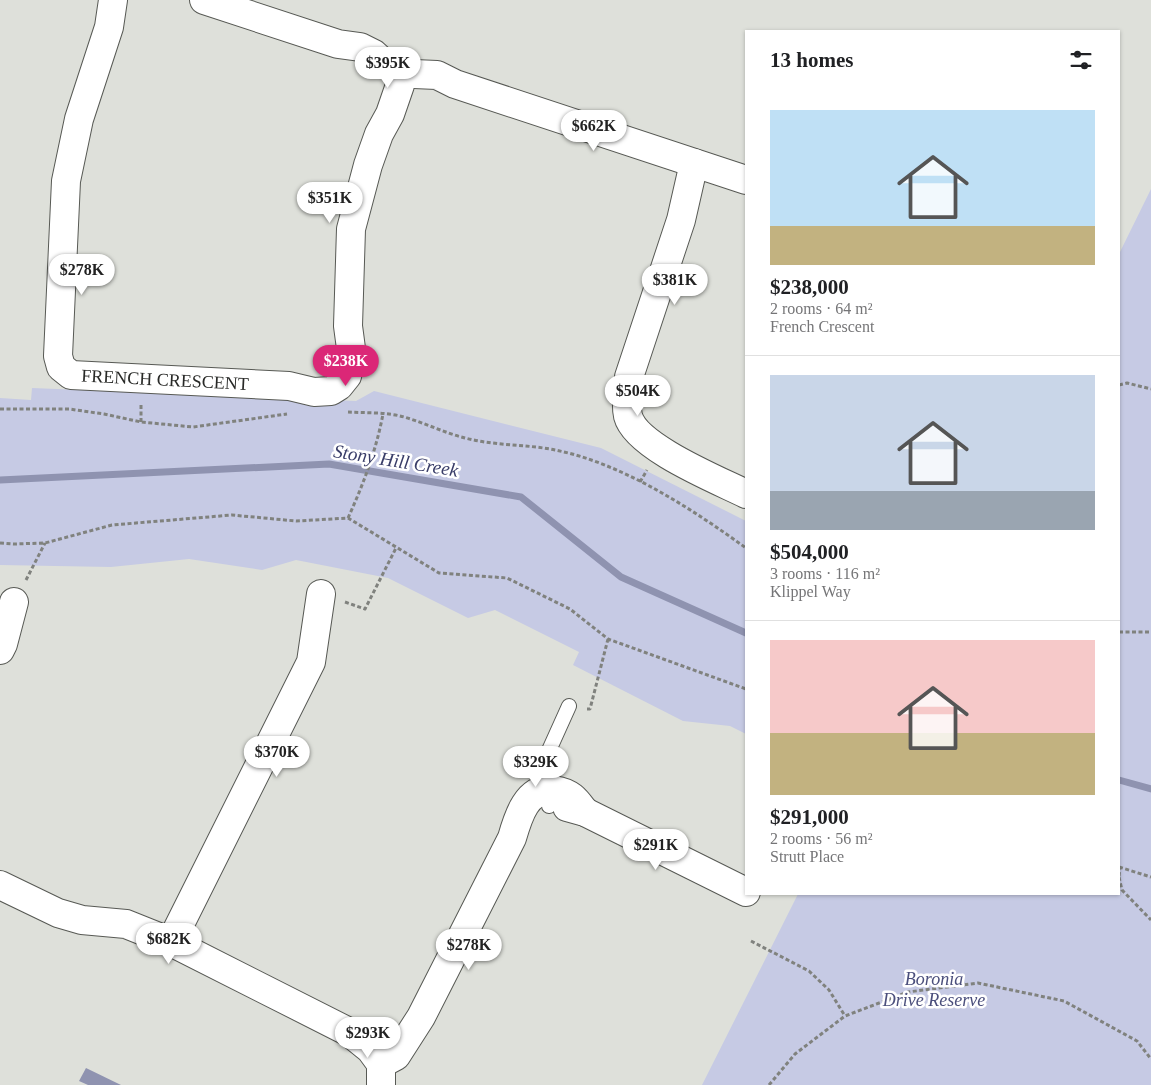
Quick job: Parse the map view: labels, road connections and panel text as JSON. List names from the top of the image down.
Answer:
{
  "streets": {
    "street": ["FRENCH CRESCENT"]
  },
  "water": ["Stony Hill Creek"],
  "parks": ["Boronia Drive Reserve"],
  "page": {
    "heading": "13 homes",
    "price": [
      "$395K",
      "$662K",
      "$351K",
      "$278K",
      "$381K",
      "$238K",
      "$504K",
      "$370K",
      "$329K",
      "$291K",
      "$682K",
      "$278K",
      "$293K"
    ],
    "list": [
      {
        "name": "$238,000",
        "note": "2 rooms · 64 m² · French Crescent"
      },
      {
        "name": "$504,000",
        "note": "3 rooms · 116 m² · Klippel Way"
      },
      {
        "name": "$291,000",
        "note": "2 rooms · 56 m² · Strutt Place"
      }
    ]
  }
}
